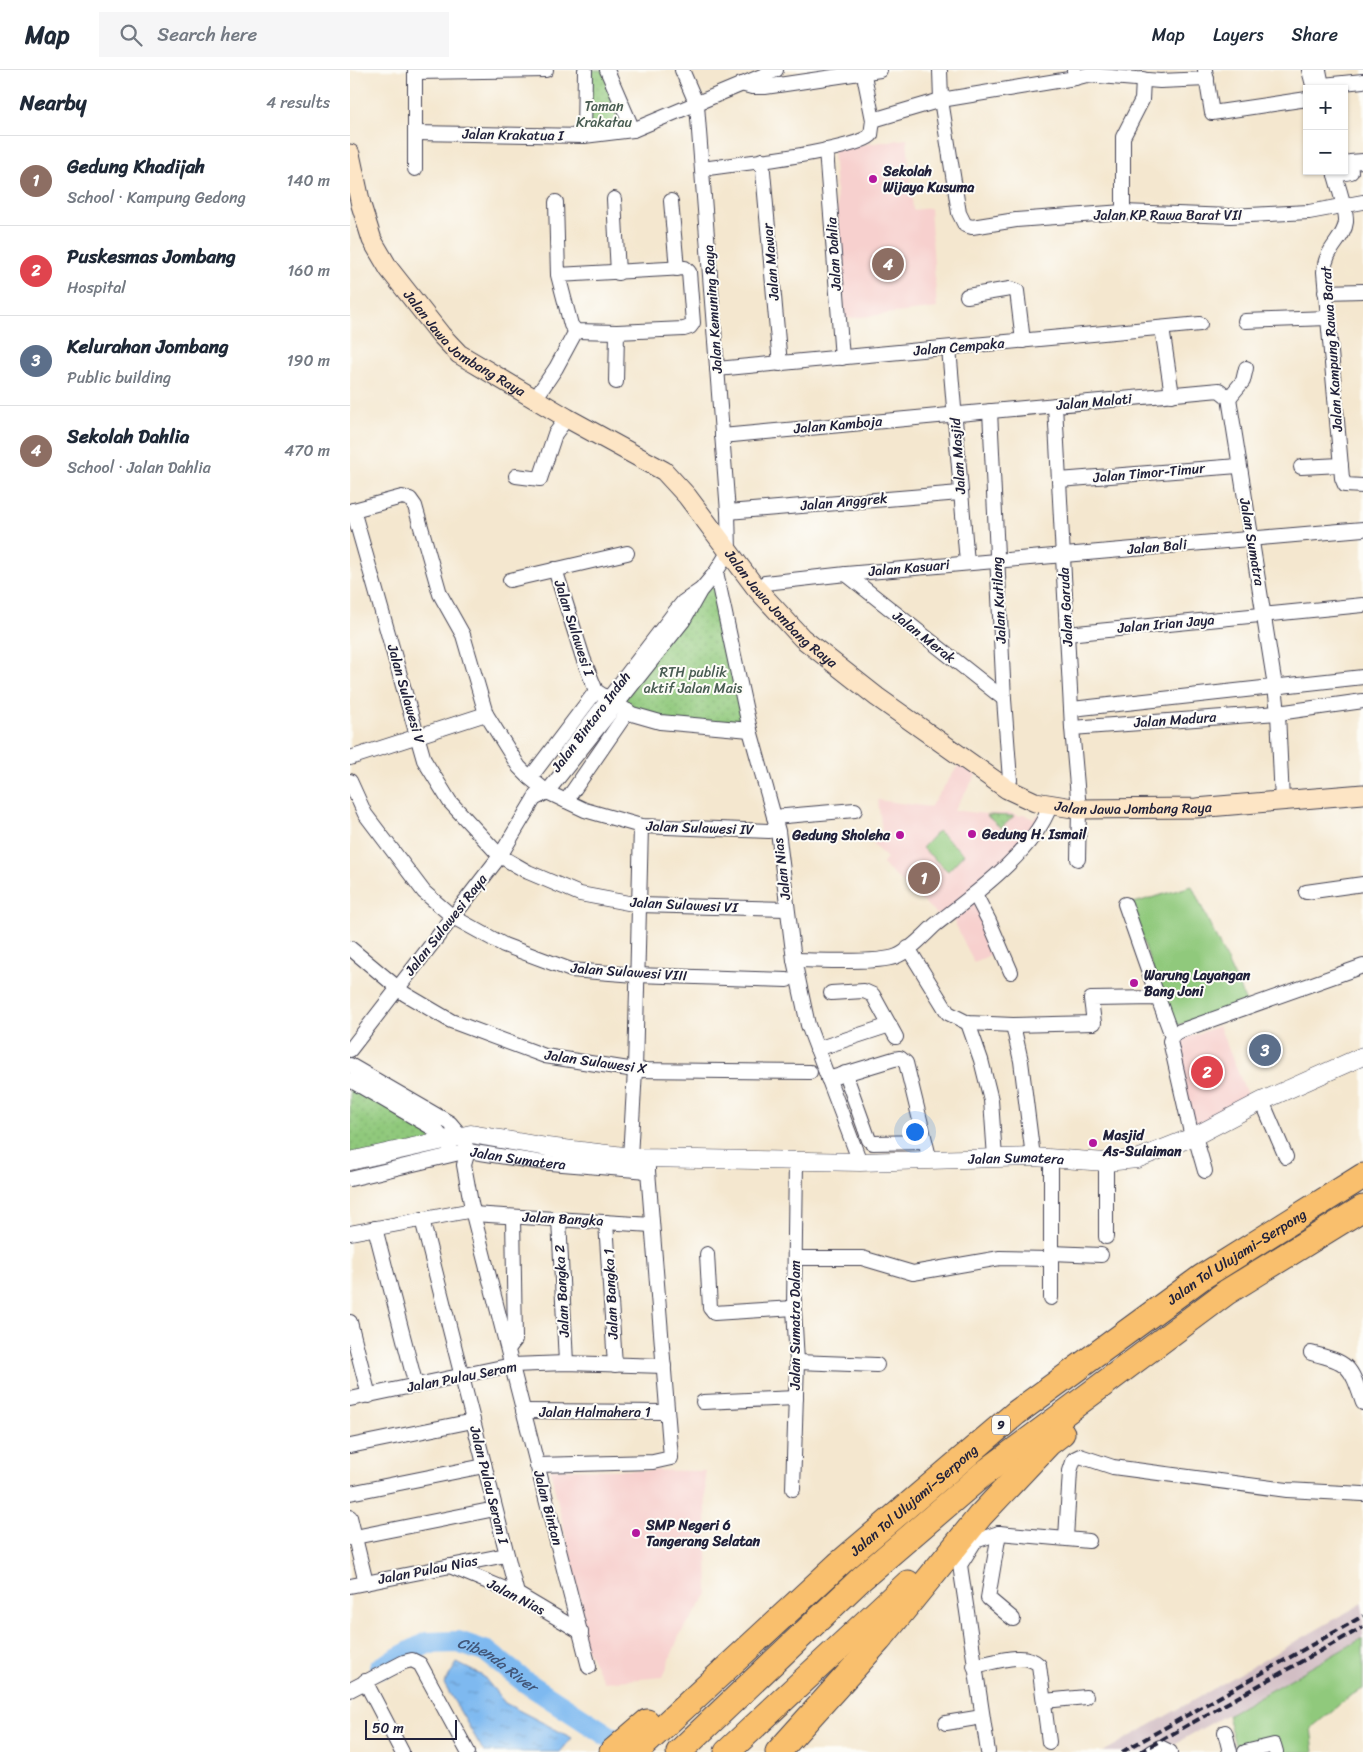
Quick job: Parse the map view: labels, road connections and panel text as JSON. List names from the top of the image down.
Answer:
{
  "streets": {
    "highway": ["Jalan Tol Ulujami–Serpong", "9"],
    "main road": ["Jalan Jawa Jombang Raya"],
    "street": [
      "Jalan Krakatua I",
      "Jalan KP Rawa Barat VII",
      "Jalan Dahlia",
      "Jalan Mawar",
      "Jalan Kemuning Raya",
      "Jalan Cempaka",
      "Jalan Kampung Rawa Barat",
      "Jalan Malati",
      "Jalan Kamboja",
      "Jalan Masjid",
      "Jalan Timor-Timur",
      "Jalan Anggrek",
      "Jalan Sumatra",
      "Jalan Bali",
      "Jalan Kasuari",
      "Jalan Kutilang",
      "Jalan Garuda",
      "Jalan Irian Jaya",
      "Jalan Sulawesi I",
      "Jalan Merak",
      "Jalan Sulawesi V",
      "Jalan Madura",
      "Jalan Bintaro Indah",
      "Jalan Sulawesi IV",
      "Jalan Nias",
      "Jalan Sulawesi VI",
      "Jalan Sulawesi Raya",
      "Jalan Sulawesi VIII",
      "Jalan Sulawesi X",
      "Jalan Sumatera",
      "Jalan Bangka",
      "Jalan Bangka 2",
      "Jalan Bangka 1",
      "Jalan Sumatra Dalam",
      "Jalan Pulau Seram",
      "Jalan Halmahera 1",
      "Jalan Pulau Seram I",
      "Jalan Bintan",
      "Jalan Pulau Nias"
    ]
  },
  "crossings": [
    ["Jalan Krakatua I", "Jalan Kemuning Raya"],
    ["Jalan KP Rawa Barat VII", "Jalan Kampung Rawa Barat"],
    ["Jalan Dahlia", "Jalan Cempaka"],
    ["Jalan Mawar", "Jalan Cempaka"],
    ["Jalan Kemuning Raya", "Jalan Jawa Jombang Raya"],
    ["Jalan Kemuning Raya", "Jalan Cempaka"],
    ["Jalan Kemuning Raya", "Jalan Kamboja"],
    ["Jalan Kemuning Raya", "Jalan Anggrek"],
    ["Jalan Kemuning Raya", "Jalan Bintaro Indah"],
    ["Jalan Jawa Jombang Raya", "Jalan Sumatra"],
    ["Jalan Jawa Jombang Raya", "Jalan Kasuari"],
    ["Jalan Jawa Jombang Raya", "Jalan Kutilang"],
    ["Jalan Jawa Jombang Raya", "Jalan Garuda"],
    ["Jalan Jawa Jombang Raya", "Jalan Bintaro Indah"],
    ["Jalan Cempaka", "Jalan Masjid"],
    ["Jalan Malati", "Jalan Kamboja"],
    ["Jalan Malati", "Jalan Masjid"],
    ["Jalan Malati", "Jalan Sumatra"],
    ["Jalan Malati", "Jalan Kutilang"],
    ["Jalan Malati", "Jalan Garuda"],
    ["Jalan Kamboja", "Jalan Masjid"],
    ["Jalan Masjid", "Jalan Anggrek"],
    ["Jalan Masjid", "Jalan Kasuari"],
    ["Jalan Timor-Timur", "Jalan Sumatra"],
    ["Jalan Timor-Timur", "Jalan Garuda"],
    ["Jalan Sumatra", "Jalan Bali"],
    ["Jalan Sumatra", "Jalan Irian Jaya"],
    ["Jalan Sumatra", "Jalan Madura"],
    ["Jalan Bali", "Jalan Kasuari"],
    ["Jalan Bali", "Jalan Garuda"],
    ["Jalan Kasuari", "Jalan Kutilang"],
    ["Jalan Kasuari", "Jalan Garuda"],
    ["Jalan Kasuari", "Jalan Merak"],
    ["Jalan Kutilang", "Jalan Merak"],
    ["Jalan Garuda", "Jalan Irian Jaya"],
    ["Jalan Garuda", "Jalan Madura"],
    ["Jalan Sulawesi I", "Jalan Bintaro Indah"],
    ["Jalan Sulawesi I", "Jalan Nias"],
    ["Jalan Sulawesi V", "Jalan Sulawesi IV"],
    ["Jalan Sulawesi V", "Jalan Sulawesi VI"],
    ["Jalan Sulawesi V", "Jalan Sulawesi Raya"],
    ["Jalan Bintaro Indah", "Jalan Sulawesi IV"],
    ["Jalan Bintaro Indah", "Jalan Nias"],
    ["Jalan Bintaro Indah", "Jalan Sulawesi Raya"],
    ["Jalan Sulawesi IV", "Jalan Sulawesi Raya"],
    ["Jalan Nias", "Jalan Sulawesi VI"],
    ["Jalan Nias", "Jalan Sumatera"],
    ["Jalan Nias", "Jalan Pulau Seram I"],
    ["Jalan Nias", "Jalan Bintan"],
    ["Jalan Nias", "Jalan Pulau Nias"],
    ["Jalan Sulawesi VI", "Jalan Sulawesi Raya"],
    ["Jalan Sulawesi Raya", "Jalan Sulawesi VIII"],
    ["Jalan Sulawesi Raya", "Jalan Sulawesi X"],
    ["Jalan Sumatera", "Jalan Sumatra Dalam"],
    ["Jalan Sumatera", "Jalan Bintan"],
    ["Jalan Bangka", "Jalan Bangka 2"],
    ["Jalan Bangka", "Jalan Bangka 1"],
    ["Jalan Bangka", "Jalan Pulau Seram I"],
    ["Jalan Bangka", "Jalan Bintan"],
    ["Jalan Bangka 2", "Jalan Pulau Seram"],
    ["Jalan Bangka 1", "Jalan Pulau Seram"],
    ["Jalan Pulau Seram", "Jalan Pulau Seram I"],
    ["Jalan Pulau Seram", "Jalan Bintan"],
    ["Jalan Halmahera 1", "Jalan Bintan"],
    ["Jalan Pulau Seram I", "Jalan Pulau Nias"]
  ],
  "water": ["Cibenda River"],
  "parks": ["Taman Krakatau", "RTH publik aktif Jalan Mais"],
  "places": [
    "Sekolah Wijaya Kusuma",
    "Gedung H. Ismail",
    "Gedung Sholeha",
    "Warung Layangan Bang Joni",
    "Masjid As-Sulaiman",
    "SMP Negeri 6 Tangerang Selatan"
  ],
  "scale_bar": "50 m",
  "page": {
    "header": "Map",
    "search": "Search here",
    "nav": ["Map", "Layers", "Share"],
    "heading": ["Nearby", "4 results"],
    "map_buttons": ["+", "−"],
    "list": [
      {
        "mark": "1",
        "name": "Gedung Khadijah",
        "note": "School · Kampung Gedong",
        "value": "140 m"
      },
      {
        "mark": "2",
        "name": "Puskesmas Jombang",
        "note": "Hospital",
        "value": "160 m"
      },
      {
        "mark": "3",
        "name": "Kelurahan Jombang",
        "note": "Public building",
        "value": "190 m"
      },
      {
        "mark": "4",
        "name": "Sekolah Dahlia",
        "note": "School · Jalan Dahlia",
        "value": "470 m"
      }
    ],
    "pins": [
      "4",
      "1",
      "3",
      "2"
    ],
    "scale": "50 m"
  }
}
